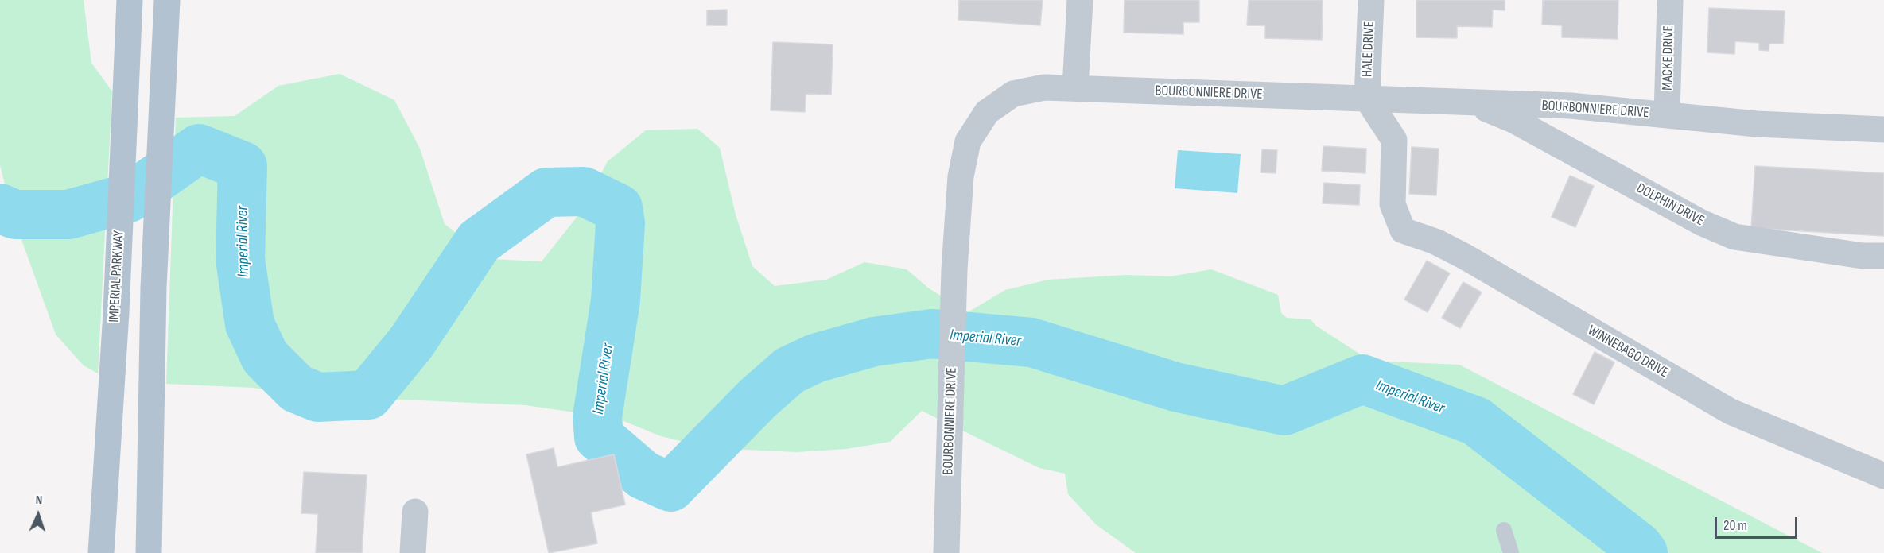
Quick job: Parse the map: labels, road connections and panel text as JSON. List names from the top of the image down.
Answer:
{
  "streets": {
    "main road": ["IMPERIAL PARKWAY"],
    "street": [
      "HALE DRIVE",
      "MACKE DRIVE",
      "BOURBONNIERE DRIVE",
      "DOLPHIN DRIVE",
      "WINNEBAGO DRIVE"
    ]
  },
  "crossings": [
    ["HALE DRIVE", "BOURBONNIERE DRIVE"],
    ["HALE DRIVE", "WINNEBAGO DRIVE"],
    ["MACKE DRIVE", "BOURBONNIERE DRIVE"],
    ["BOURBONNIERE DRIVE", "DOLPHIN DRIVE"],
    ["BOURBONNIERE DRIVE", "WINNEBAGO DRIVE"]
  ],
  "water": ["Imperial River"],
  "scale_bar": "20 m",
  "north": "top"
}
